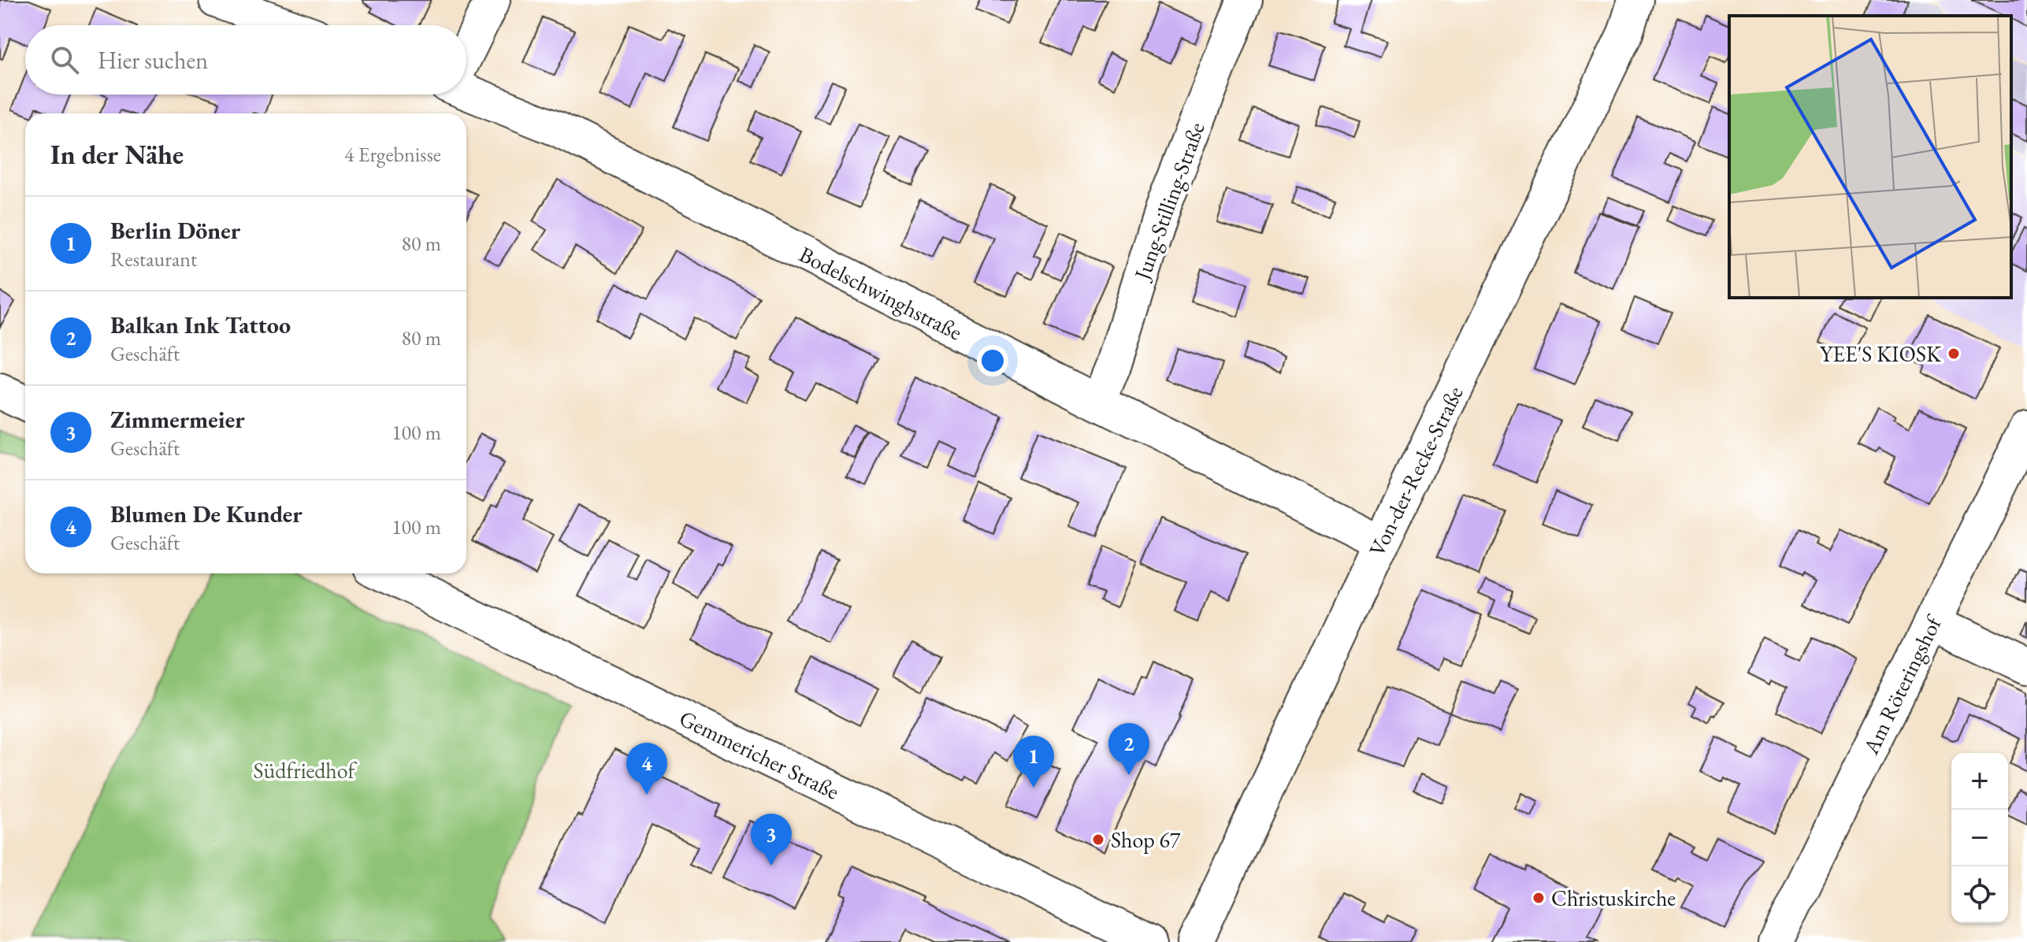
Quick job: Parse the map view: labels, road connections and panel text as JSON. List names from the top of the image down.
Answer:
{
  "streets": {
    "street": [
      "Jung-Stilling-Straße",
      "Bodelschwinghstraße",
      "Von-der-Recke-Straße",
      "Am Röteringshof",
      "Gemmericher Straße"
    ]
  },
  "crossings": [
    ["Jung-Stilling-Straße", "Bodelschwinghstraße"],
    ["Bodelschwinghstraße", "Von-der-Recke-Straße"]
  ],
  "parks": ["Südfriedhof"],
  "places": ["YEE'S KIOSK", "Shop 67", "Christuskirche"],
  "page": {
    "search": "Hier suchen",
    "heading": ["In der Nähe", "4 Ergebnisse"],
    "list": [
      {
        "mark": "1",
        "name": "Berlin Döner",
        "note": "Restaurant",
        "value": "80 m"
      },
      {
        "mark": "2",
        "name": "Balkan Ink Tattoo",
        "note": "Geschäft",
        "value": "80 m"
      },
      {
        "mark": "3",
        "name": "Zimmermeier",
        "note": "Geschäft",
        "value": "100 m"
      },
      {
        "mark": "4",
        "name": "Blumen De Kunder",
        "note": "Geschäft",
        "value": "100 m"
      }
    ],
    "pins": [
      "2",
      "1",
      "4",
      "3"
    ],
    "map_buttons": ["+", "−"]
  }
}
